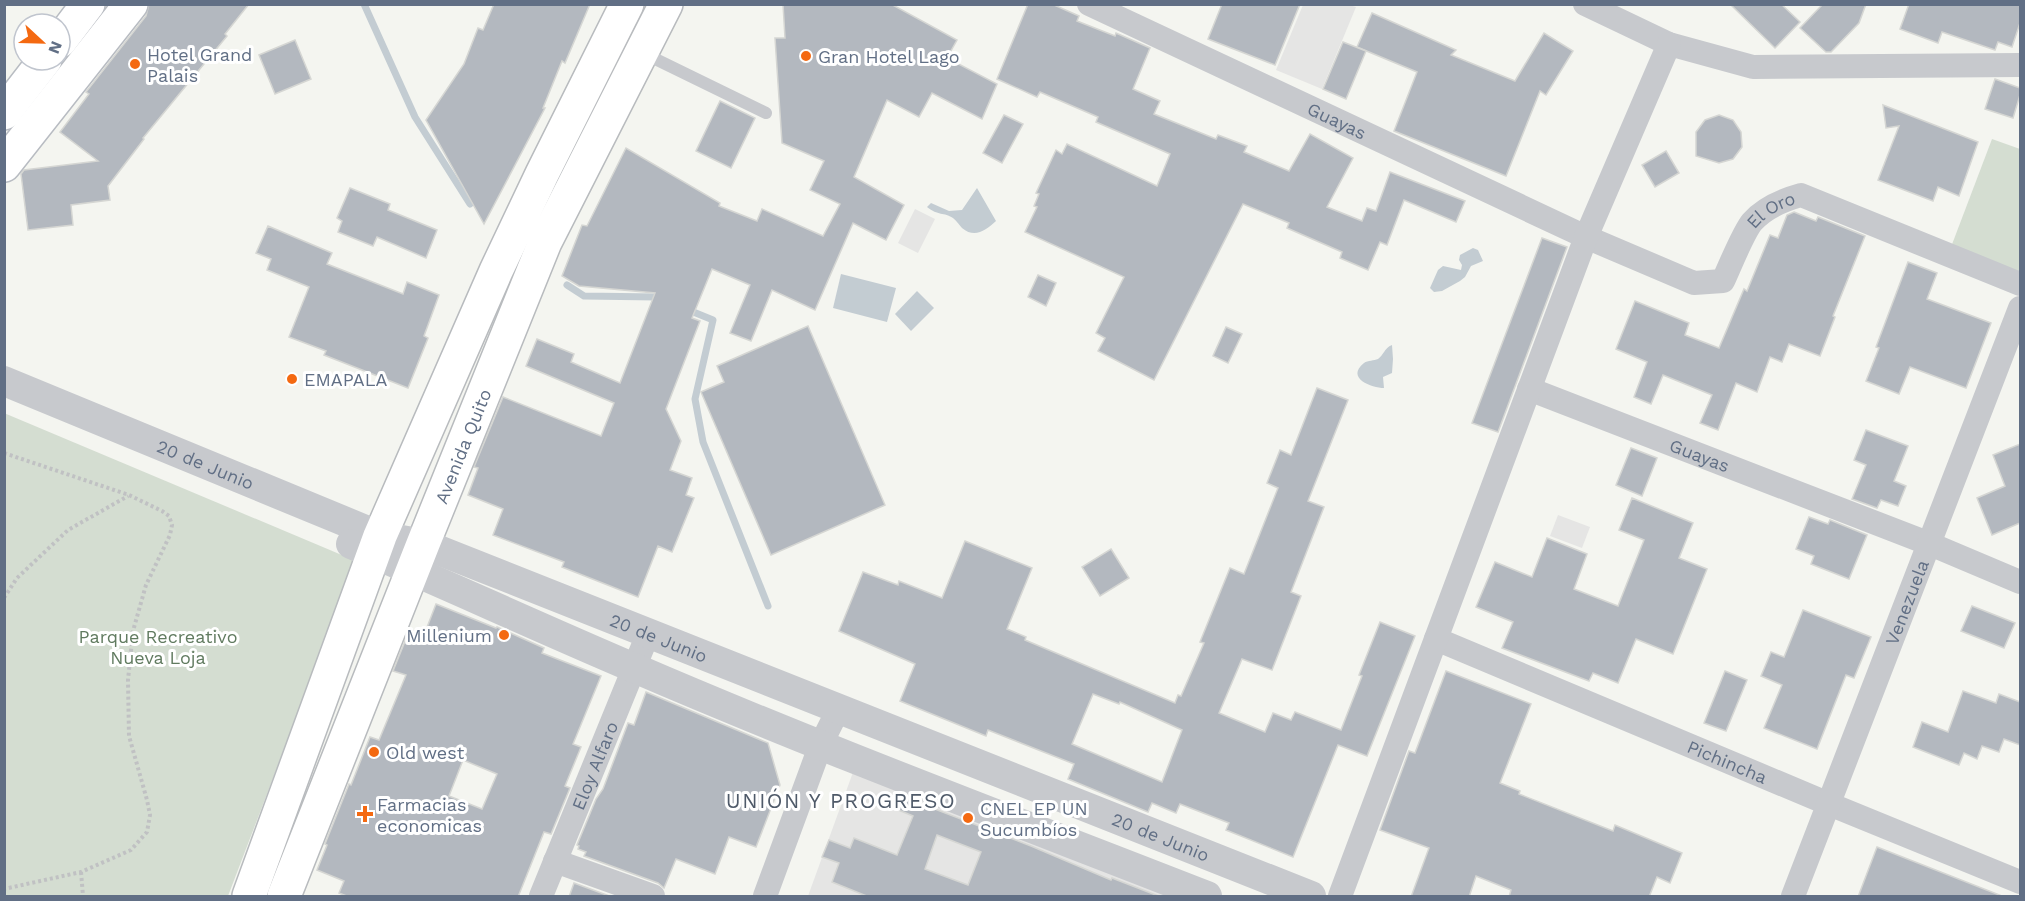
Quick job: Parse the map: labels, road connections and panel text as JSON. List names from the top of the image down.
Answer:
{
  "streets": {
    "main road": ["Avenida Quito"],
    "street": [
      "Guayas",
      "El Oro",
      "20 de Junio",
      "Venezuela",
      "Pichincha",
      "Eloy Alfaro"
    ]
  },
  "crossings": [
    ["Guayas", "El Oro"],
    ["Guayas", "Venezuela"],
    ["Avenida Quito", "20 de Junio"],
    ["20 de Junio", "Eloy Alfaro"],
    ["Venezuela", "Pichincha"]
  ],
  "districts": ["UNIÓN Y PROGRESO"],
  "parks": ["Parque Recreativo Nueva Loja"],
  "places": {
    "other": [
      "Gran Hotel Lago",
      "Hotel Grand Palais",
      "EMAPALA",
      "Millenium",
      "Old west",
      "CNEL EP UN Sucumbíos"
    ],
    "health": ["Farmacias economicas"]
  },
  "north": "right"
}
